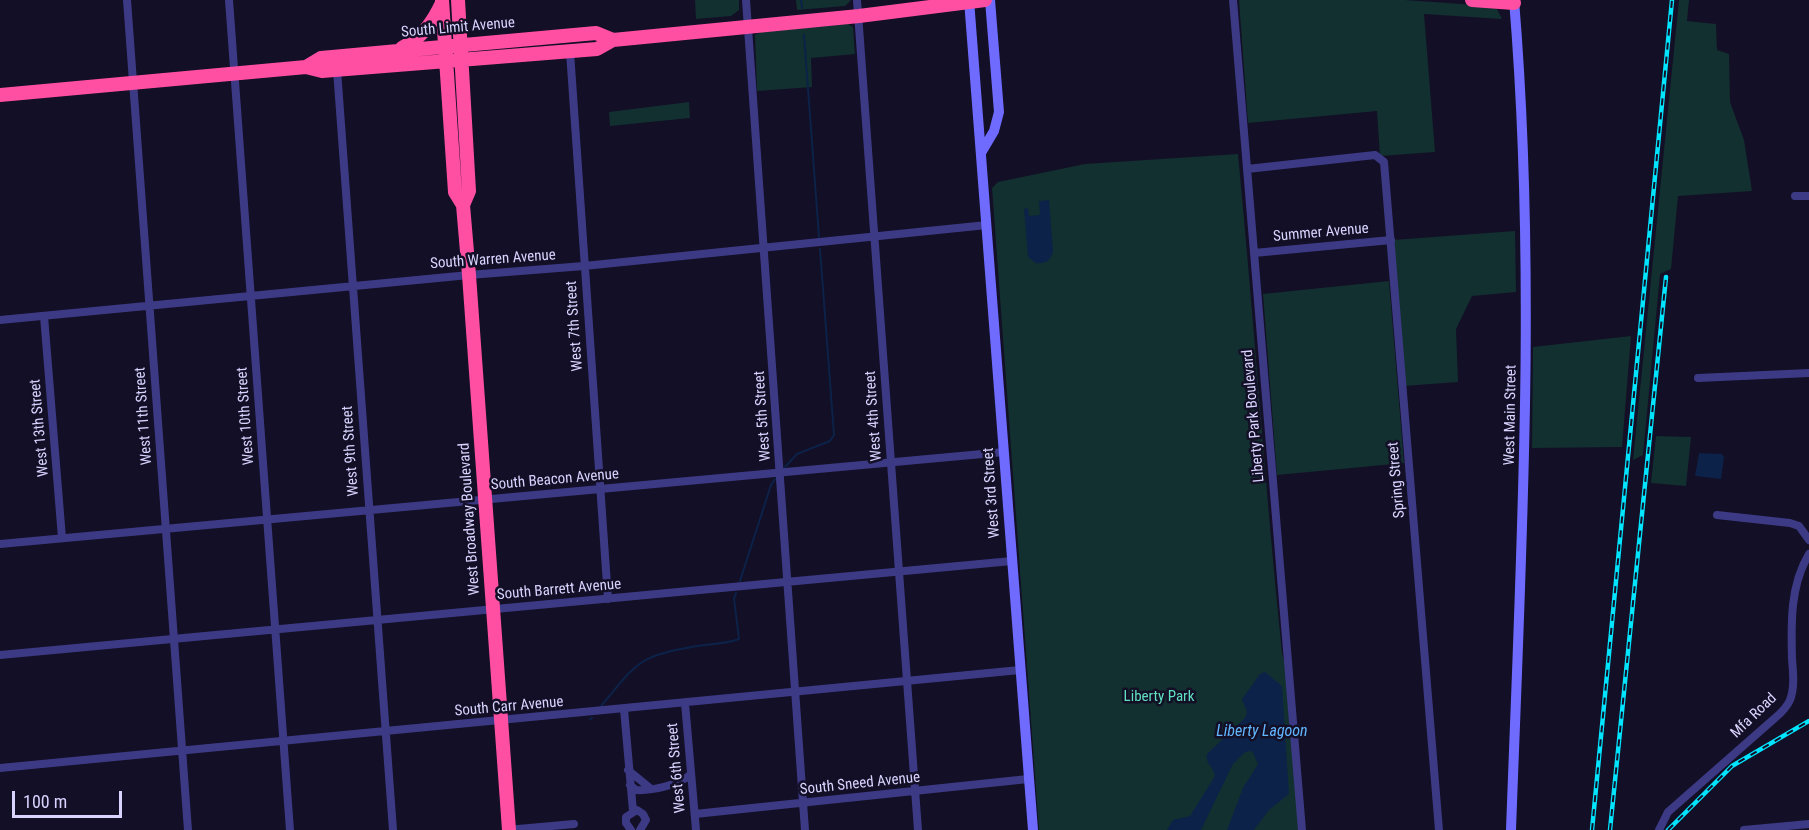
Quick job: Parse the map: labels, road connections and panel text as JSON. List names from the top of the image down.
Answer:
{
  "streets": {
    "highway": ["South Limit Avenue", "West Broadway Boulevard"],
    "street": [
      "Summer Avenue",
      "South Warren Avenue",
      "West 7th Street",
      "West Main Street",
      "West 11th Street",
      "West 10th Street",
      "West 5th Street",
      "West 4th Street",
      "Liberty Park Boulevard",
      "West 13th Street",
      "West 9th Street",
      "South Beacon Avenue",
      "Spring Street",
      "West 3rd Street",
      "South Barrett Avenue",
      "South Carr Avenue",
      "Mfa Road",
      "West 6th Street",
      "South Sneed Avenue"
    ]
  },
  "crossings": [
    ["South Limit Avenue", "West 7th Street"],
    ["South Limit Avenue", "West 11th Street"],
    ["South Limit Avenue", "West 10th Street"],
    ["South Limit Avenue", "West 5th Street"],
    ["South Limit Avenue", "West 4th Street"],
    ["South Limit Avenue", "West 9th Street"],
    ["South Limit Avenue", "West 3rd Street"],
    ["South Limit Avenue", "West Broadway Boulevard"],
    ["Summer Avenue", "Liberty Park Boulevard"],
    ["Summer Avenue", "Spring Street"],
    ["South Warren Avenue", "West 7th Street"],
    ["South Warren Avenue", "West 11th Street"],
    ["South Warren Avenue", "West 10th Street"],
    ["South Warren Avenue", "West 5th Street"],
    ["South Warren Avenue", "West 4th Street"],
    ["South Warren Avenue", "West 13th Street"],
    ["South Warren Avenue", "West 9th Street"],
    ["South Warren Avenue", "West 3rd Street"],
    ["South Warren Avenue", "West Broadway Boulevard"],
    ["West 7th Street", "South Beacon Avenue"],
    ["West 7th Street", "South Barrett Avenue"],
    ["West 11th Street", "South Beacon Avenue"],
    ["West 11th Street", "South Barrett Avenue"],
    ["West 11th Street", "South Carr Avenue"],
    ["West 10th Street", "South Beacon Avenue"],
    ["West 10th Street", "South Barrett Avenue"],
    ["West 10th Street", "South Carr Avenue"],
    ["West 5th Street", "South Beacon Avenue"],
    ["West 5th Street", "South Barrett Avenue"],
    ["West 5th Street", "South Carr Avenue"],
    ["West 5th Street", "South Sneed Avenue"],
    ["West 4th Street", "South Beacon Avenue"],
    ["West 4th Street", "South Barrett Avenue"],
    ["West 4th Street", "South Carr Avenue"],
    ["West 4th Street", "South Sneed Avenue"],
    ["Liberty Park Boulevard", "Spring Street"],
    ["West 13th Street", "South Beacon Avenue"],
    ["West 9th Street", "South Beacon Avenue"],
    ["West 9th Street", "South Barrett Avenue"],
    ["West 9th Street", "South Carr Avenue"],
    ["South Beacon Avenue", "West 3rd Street"],
    ["South Beacon Avenue", "West Broadway Boulevard"],
    ["West 3rd Street", "South Barrett Avenue"],
    ["West 3rd Street", "South Carr Avenue"],
    ["West 3rd Street", "South Sneed Avenue"],
    ["West Broadway Boulevard", "South Barrett Avenue"],
    ["West Broadway Boulevard", "South Carr Avenue"],
    ["South Carr Avenue", "West 6th Street"],
    ["West 6th Street", "South Sneed Avenue"]
  ],
  "water": ["Liberty Lagoon"],
  "parks": ["Liberty Park"],
  "scale_bar": "100 m"
}
